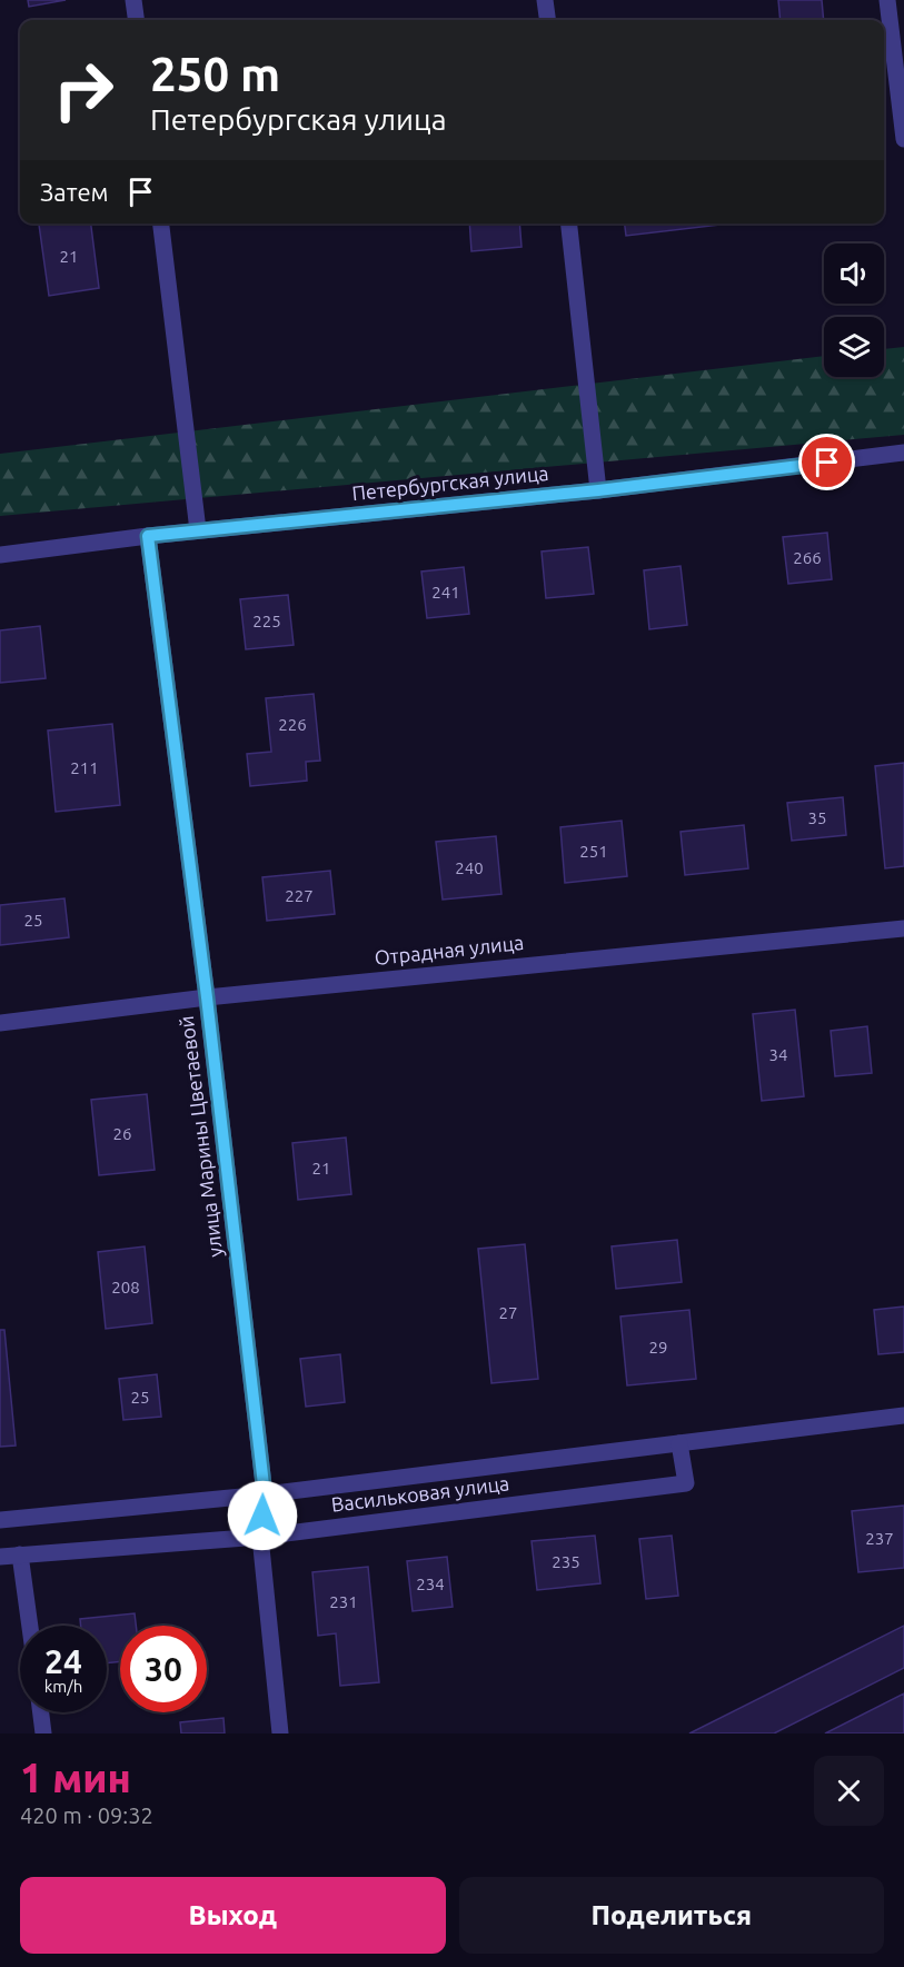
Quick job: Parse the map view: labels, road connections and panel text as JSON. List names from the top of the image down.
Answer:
{
  "streets": {
    "street": [
      "Петербургская улица",
      "Отрадная улица",
      "улица Марины Цветаевой",
      "Васильковая улица"
    ]
  },
  "crossings": [
    ["Петербургская улица", "улица Марины Цветаевой"],
    ["Отрадная улица", "улица Марины Цветаевой"],
    ["улица Марины Цветаевой", "Васильковая улица"]
  ],
  "house_numbers": [
    "21",
    "266",
    "241",
    "225",
    "226",
    "211",
    "35",
    "251",
    "240",
    "227",
    "25",
    "34",
    "26",
    "21",
    "208",
    "27",
    "29",
    "25",
    "237",
    "235",
    "234",
    "231"
  ],
  "page": {
    "turn": ["250 m", "Петербургская улица"],
    "then": "Затем",
    "speed": "24 km/h",
    "limit": "30",
    "heading": ["1 мин", "420 m · 09:32"],
    "buttons": ["Выход", "Поделиться"]
  }
}
